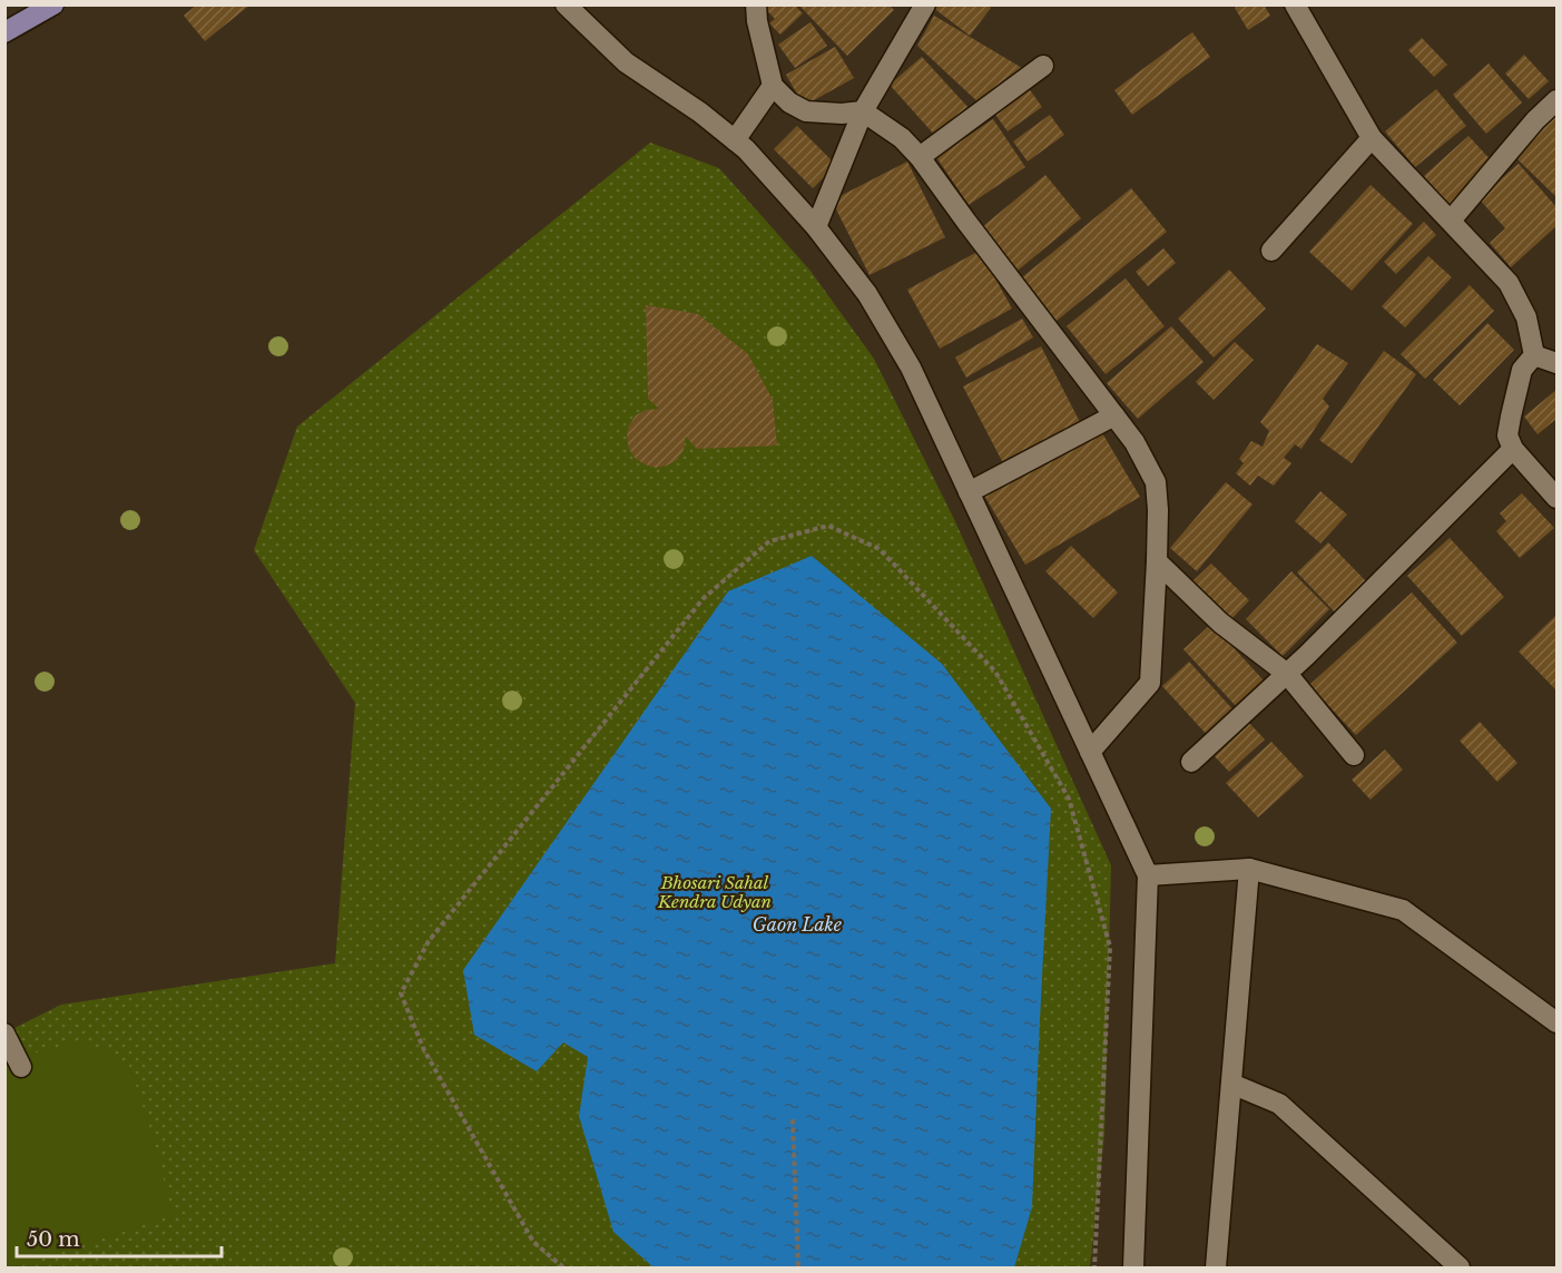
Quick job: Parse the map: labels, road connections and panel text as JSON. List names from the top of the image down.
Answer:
{
  "water": ["Gaon Lake"],
  "parks": ["Bhosari Sahal Kendra Udyan"],
  "scale_bar": "50 m"
}
